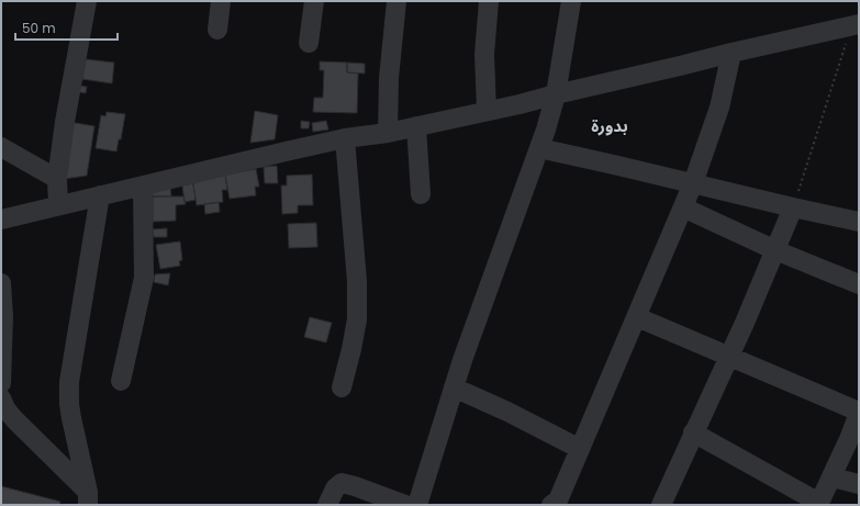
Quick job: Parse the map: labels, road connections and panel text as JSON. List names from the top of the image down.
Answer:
{
  "districts": ["بدورة"],
  "scale_bar": "50 m"
}
